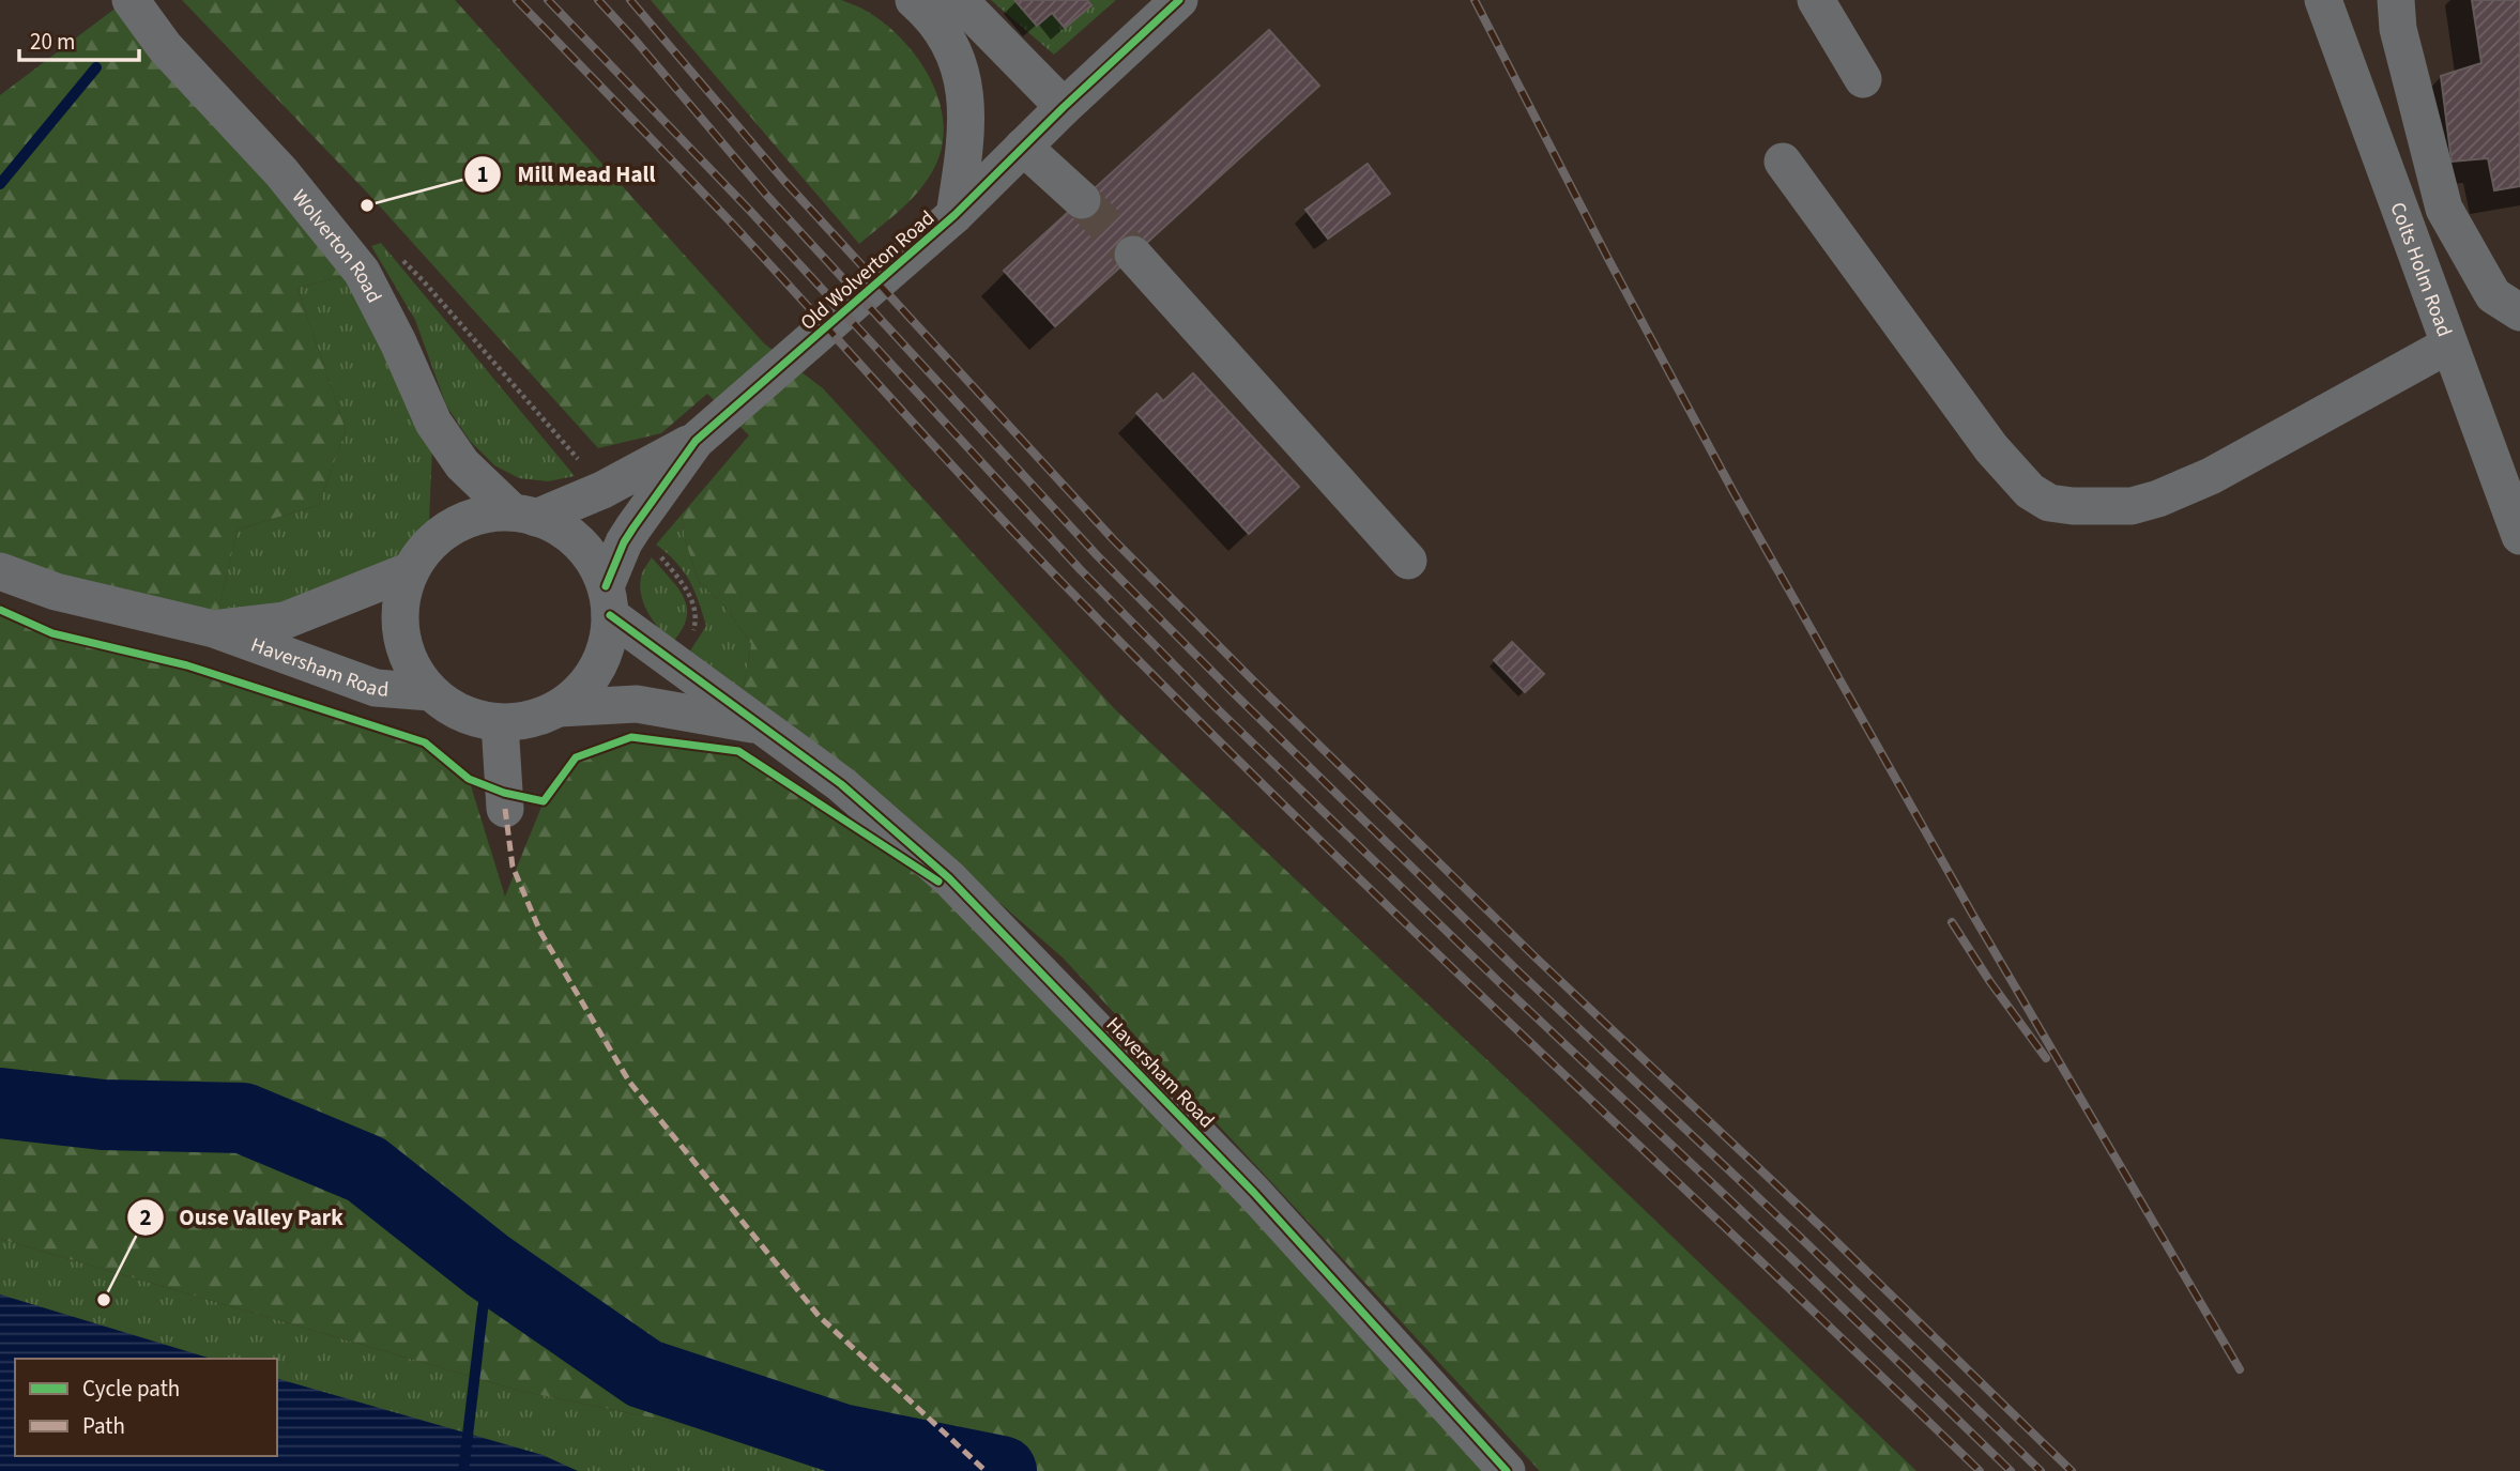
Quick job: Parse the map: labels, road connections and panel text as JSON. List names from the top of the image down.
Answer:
{
  "streets": {
    "street": [
      "Wolverton Road",
      "Colts Holm Road",
      "Old Wolverton Road",
      "Haversham Road"
    ]
  },
  "crossings": [
    ["Wolverton Road", "Old Wolverton Road"],
    ["Wolverton Road", "Haversham Road"],
    ["Old Wolverton Road", "Haversham Road"]
  ],
  "places": ["Mill Mead Hall", "Ouse Valley Park"],
  "legend": ["Cycle path", "Path"],
  "scale_bar": "20 m"
}
